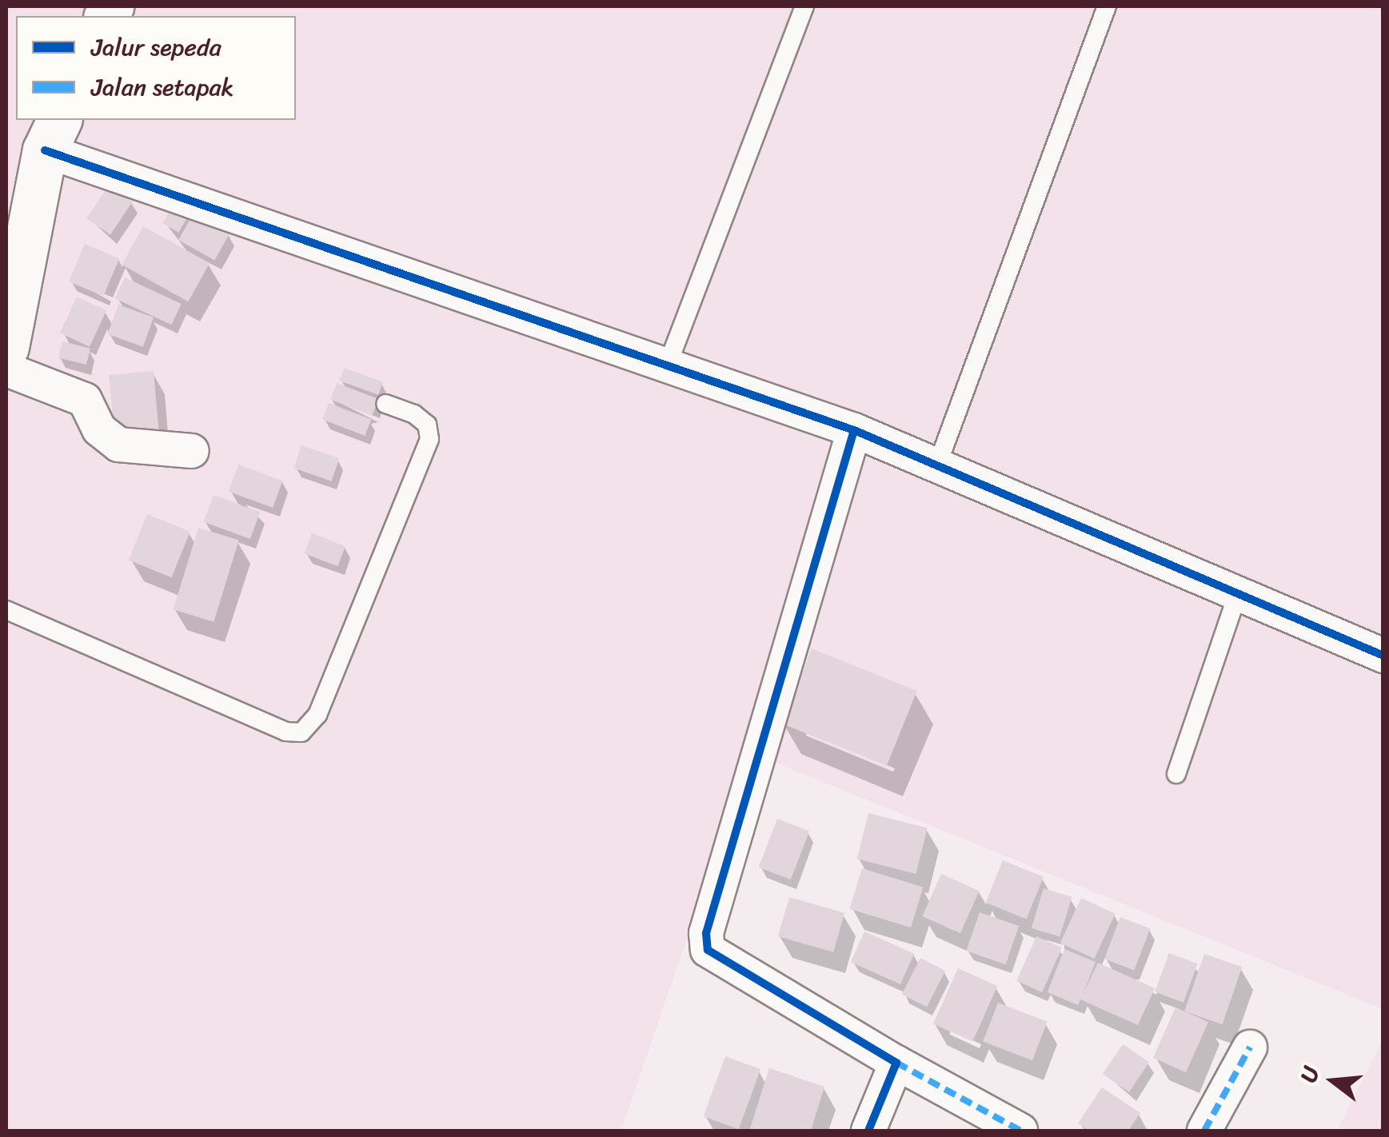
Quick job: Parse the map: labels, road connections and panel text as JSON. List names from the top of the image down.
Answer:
{
  "legend": ["Jalur sepeda", "Jalan setapak"],
  "north": "left"
}
